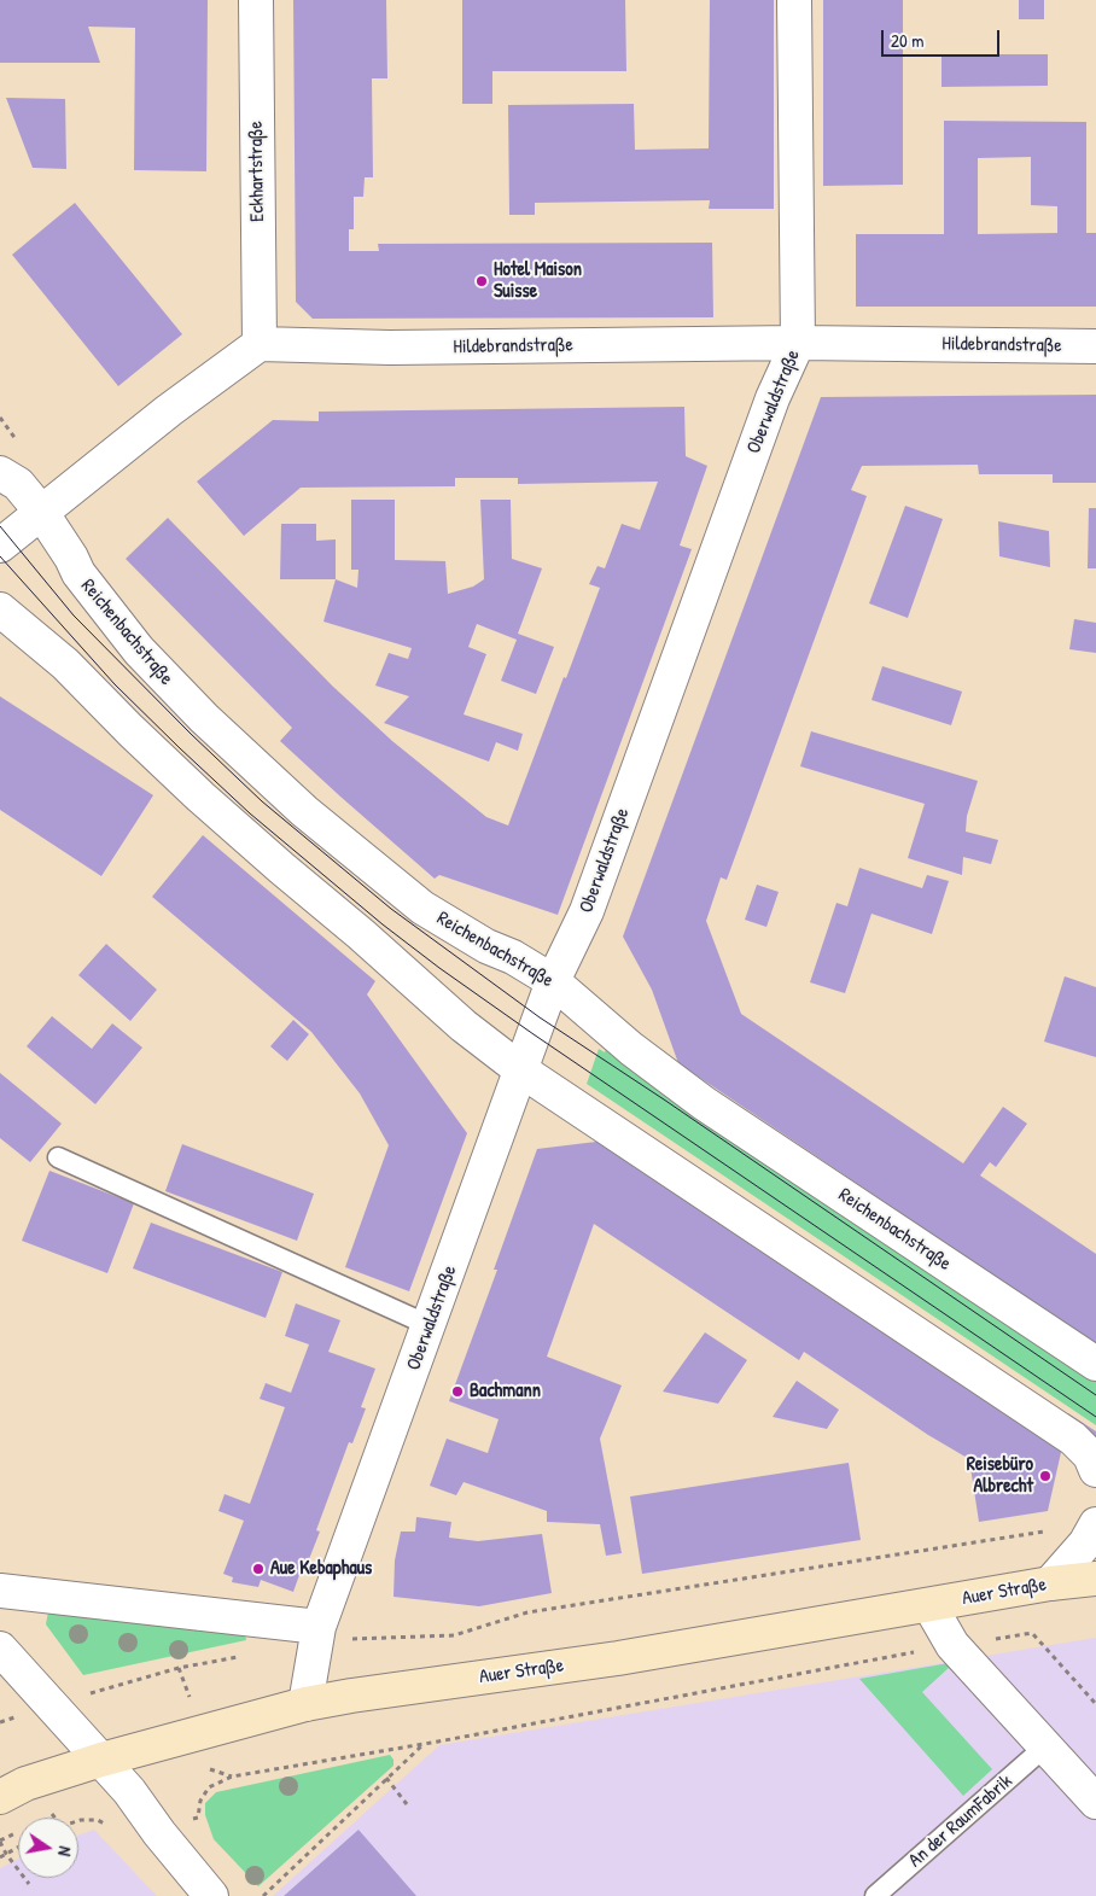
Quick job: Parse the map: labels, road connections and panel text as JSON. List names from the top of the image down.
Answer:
{
  "streets": {
    "main road": ["Auer Straße"],
    "street": [
      "Eckhartstraße",
      "Hildebrandstraße",
      "Oberwaldstraße",
      "Reichenbachstraße"
    ],
    "lane": ["An der RaumFabrik"]
  },
  "crossings": [
    ["Eckhartstraße", "Hildebrandstraße"],
    ["Hildebrandstraße", "Oberwaldstraße"],
    ["Oberwaldstraße", "Reichenbachstraße"],
    ["Oberwaldstraße", "Auer Straße"]
  ],
  "places": [
    "Hotel Maison Suisse",
    "Bachmann",
    "Reisebüro Albrecht",
    "Aue Kebaphaus"
  ],
  "scale_bar": "20 m",
  "north": "right"
}
